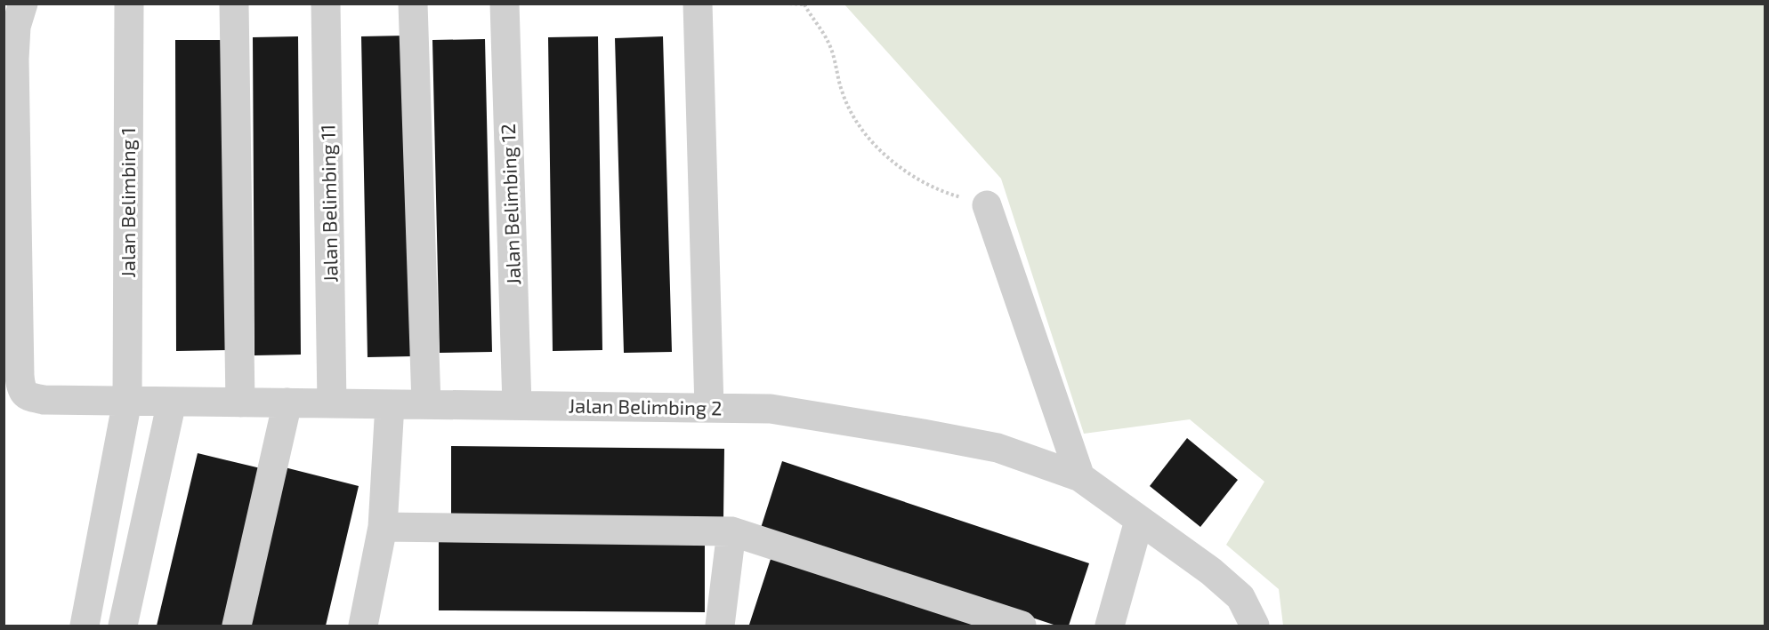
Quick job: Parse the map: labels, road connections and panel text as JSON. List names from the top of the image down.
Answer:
{
  "streets": {
    "street": [
      "Jalan Belimbing 1",
      "Jalan Belimbing 11",
      "Jalan Belimbing 12",
      "Jalan Belimbing 2"
    ]
  },
  "crossings": [
    ["Jalan Belimbing 1", "Jalan Belimbing 2"],
    ["Jalan Belimbing 11", "Jalan Belimbing 2"],
    ["Jalan Belimbing 12", "Jalan Belimbing 2"]
  ]
}
